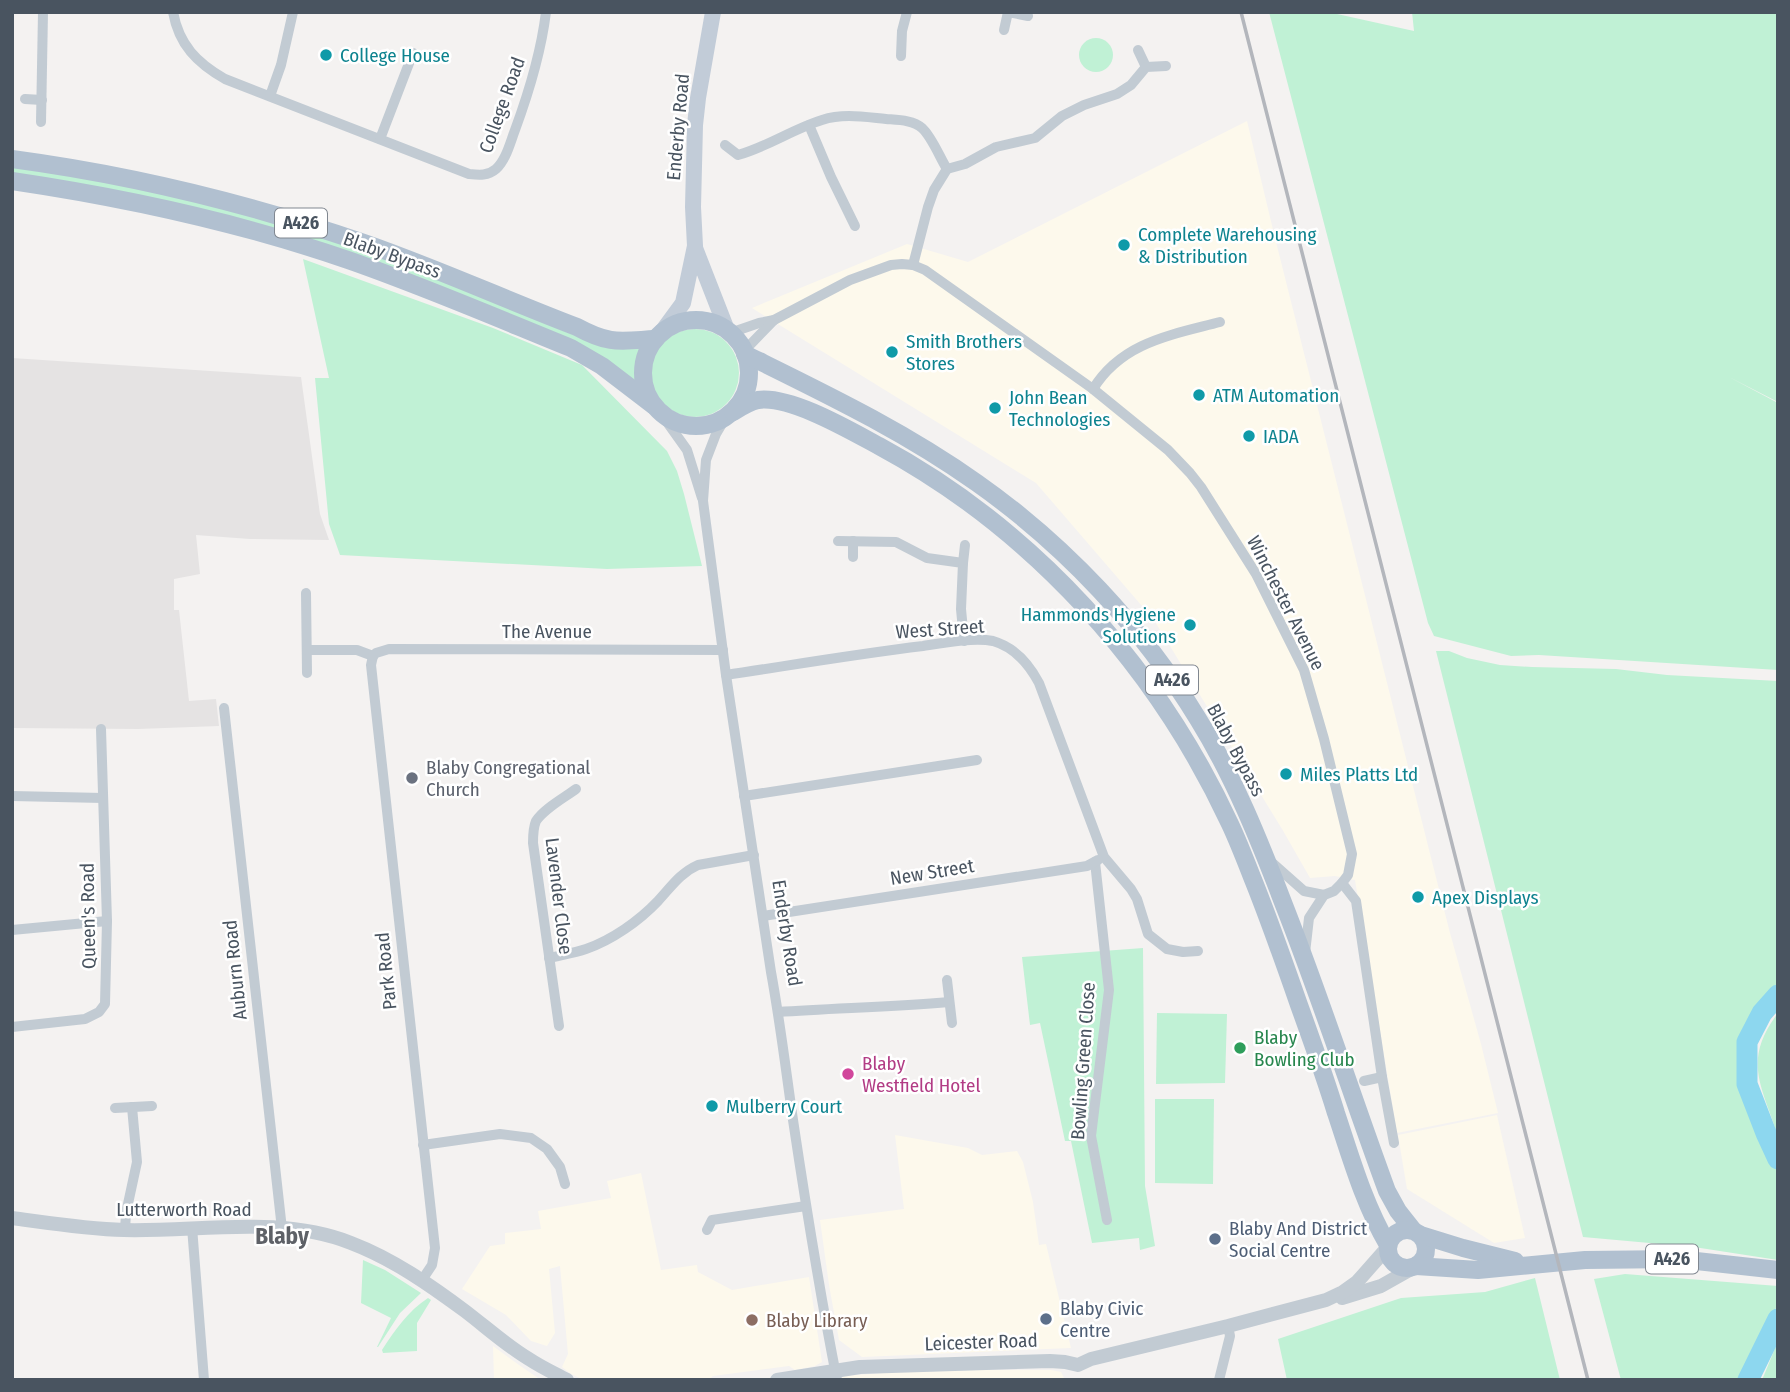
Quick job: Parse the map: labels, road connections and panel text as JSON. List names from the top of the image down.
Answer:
{
  "streets": {
    "main road": ["Enderby Road", "A426", "Blaby Bypass"],
    "street": [
      "College Road",
      "Winchester Avenue",
      "West Street",
      "The Avenue",
      "New Street",
      "Lavender Close",
      "Queen's Road",
      "Auburn Road",
      "Park Road",
      "Bowling Green Close",
      "Lutterworth Road",
      "Leicester Road"
    ]
  },
  "crossings": [
    ["Enderby Road", "Blaby Bypass"],
    ["Enderby Road", "West Street"],
    ["Enderby Road", "The Avenue"],
    ["Enderby Road", "New Street"],
    ["Enderby Road", "Leicester Road"],
    ["A426", "Blaby Bypass"],
    ["A426", "Leicester Road"],
    ["Blaby Bypass", "Leicester Road"],
    ["West Street", "New Street"],
    ["West Street", "Bowling Green Close"],
    ["The Avenue", "Park Road"],
    ["New Street", "Bowling Green Close"],
    ["Auburn Road", "Lutterworth Road"],
    ["Park Road", "Lutterworth Road"]
  ],
  "districts": ["Blaby"],
  "places": [
    "College House",
    "Complete Warehousing & Distribution",
    "Smith Brothers Stores",
    "ATM Automation",
    "John Bean Technologies",
    "IADA",
    "Hammonds Hygiene Solutions",
    "Miles Platts Ltd",
    "Blaby Congregational Church",
    "Apex Displays",
    "Blaby Bowling Club",
    "Blaby Westfield Hotel",
    "Mulberry Court",
    "Blaby And District Social Centre",
    "Blaby Civic Centre",
    "Blaby Library"
  ]
}
